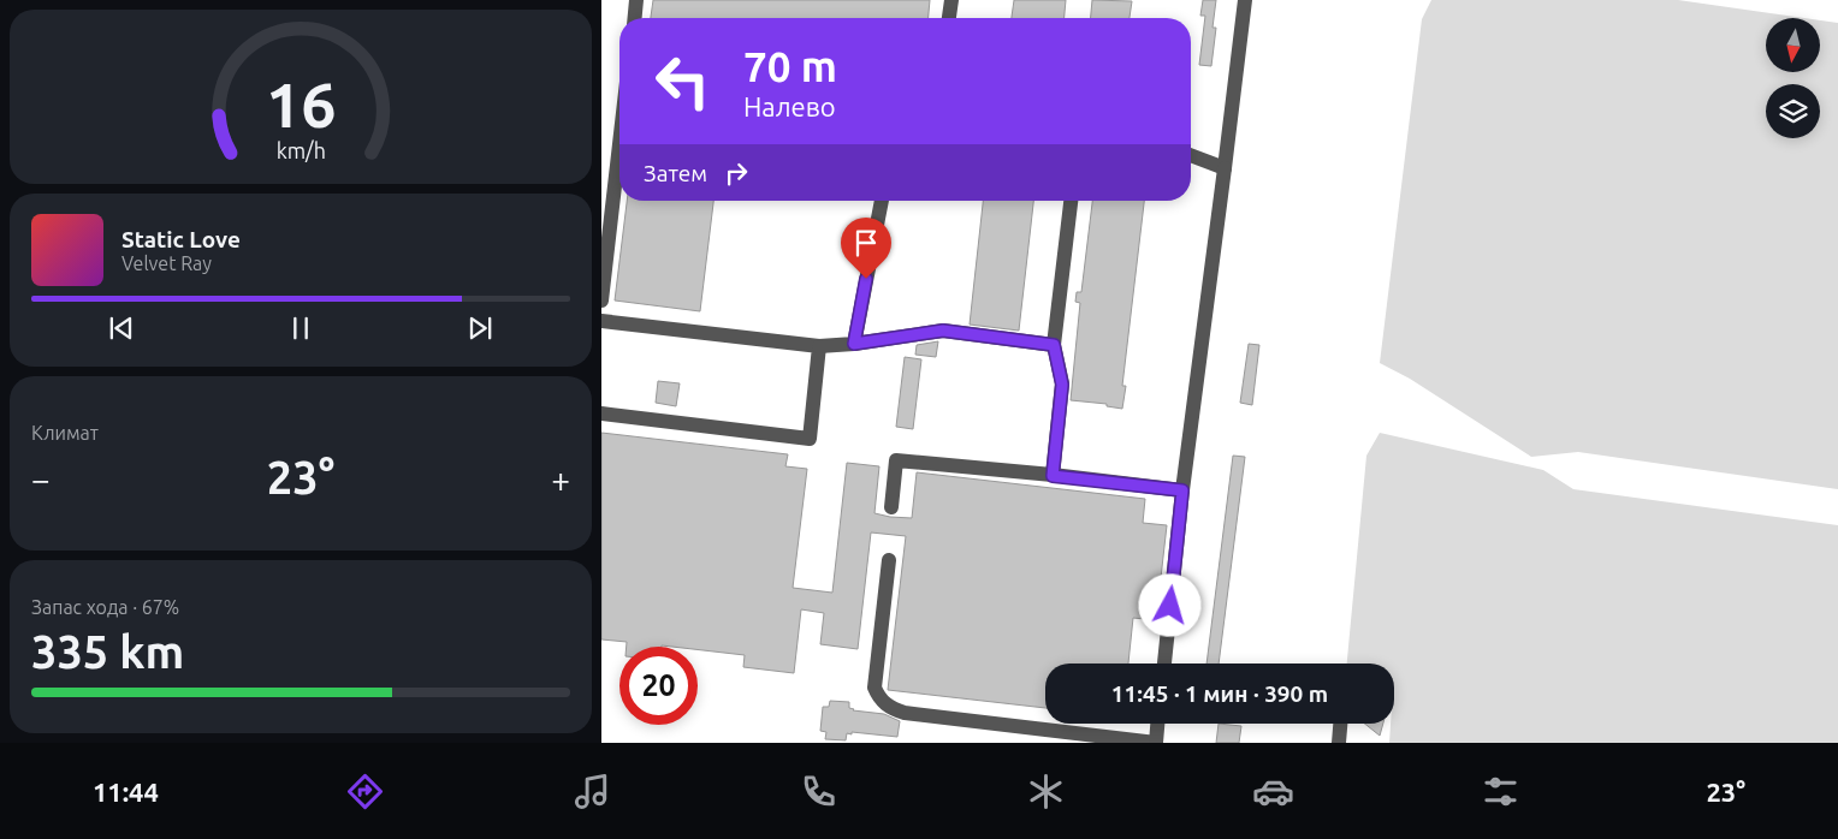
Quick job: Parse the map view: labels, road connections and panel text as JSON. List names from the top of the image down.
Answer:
{
  "north": "bottom",
  "page": {
    "turn": ["70 m", "Налево"],
    "then": "Затем",
    "song": ["Static Love", "Velvet Ray"],
    "tile": [
      "Климат",
      ["Запас хода · 67%", "335 km"]
    ],
    "heat": ["−", "23°", "+"],
    "limit": "20",
    "trip": "11:45 · 1 мин · 390 m",
    "tabs": ["11:44", "23°"],
    "gauge": ["16", "km/h"]
  }
}
